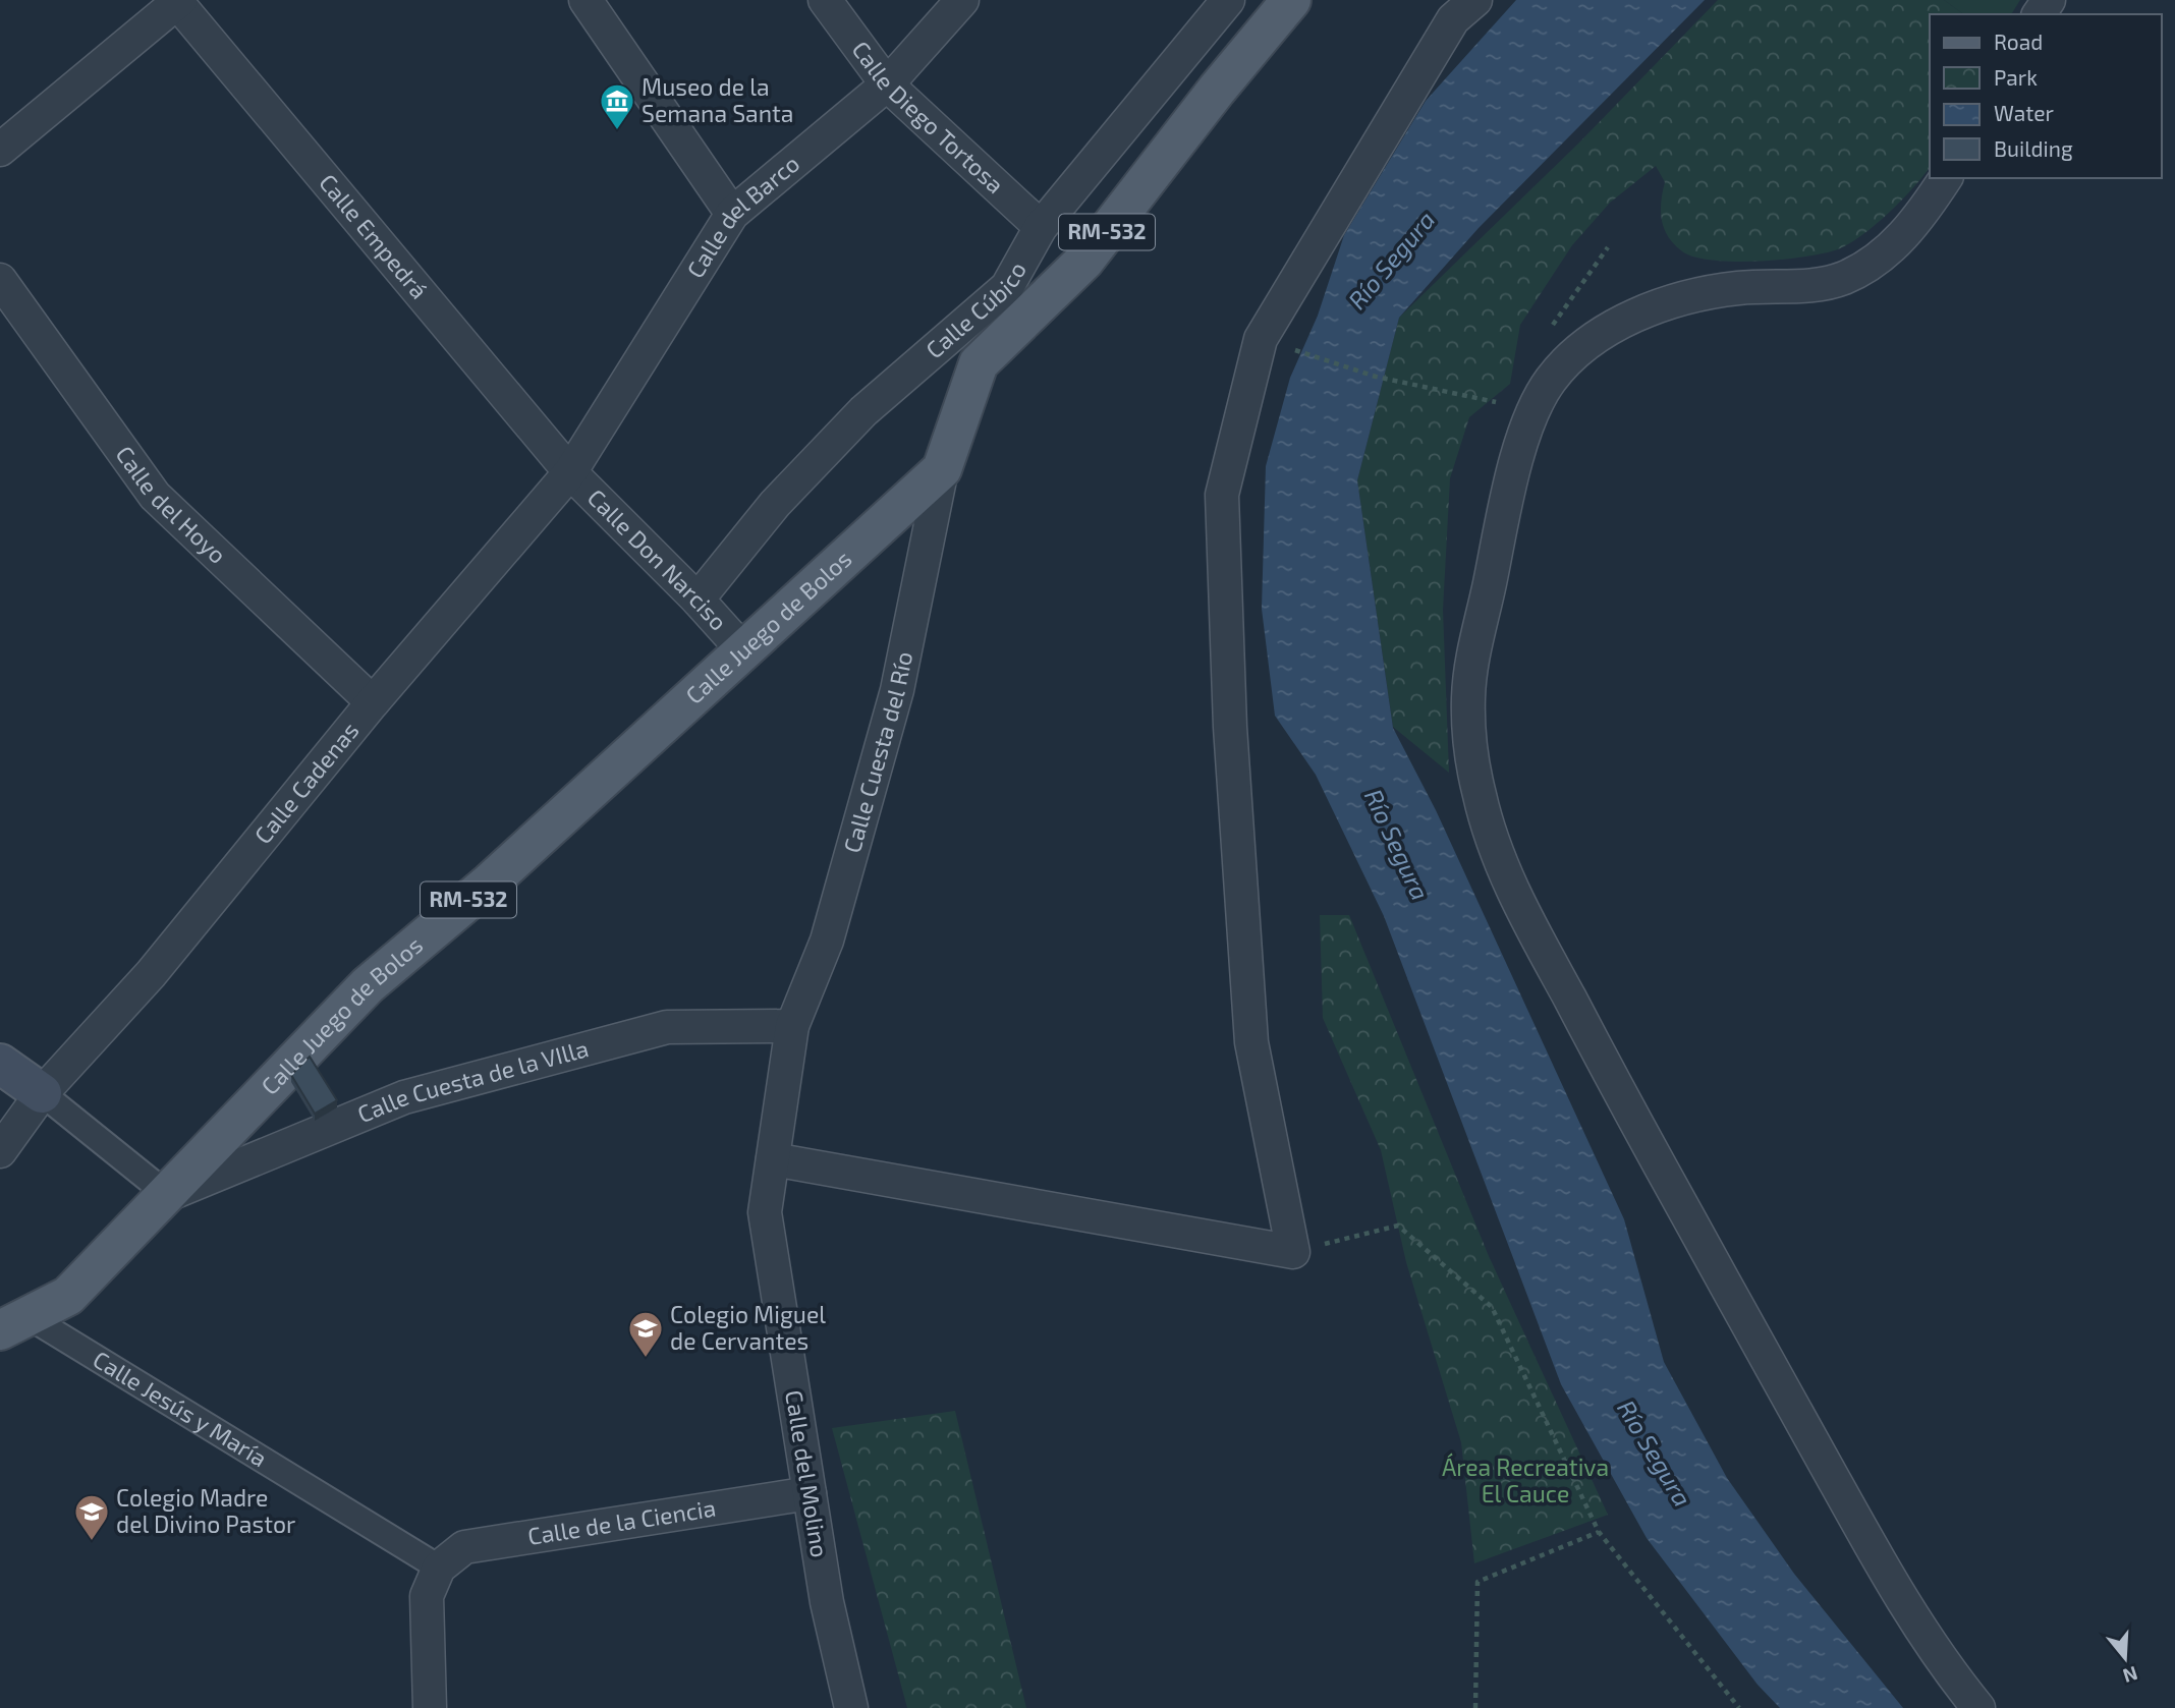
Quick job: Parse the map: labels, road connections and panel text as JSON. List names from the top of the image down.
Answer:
{
  "streets": {
    "main road": ["RM-532", "Calle Juego de Bolos"],
    "street": [
      "Calle Diego Tortosa",
      "Calle del Barco",
      "Calle Empedrá",
      "Calle Cúbico",
      "Calle del Hoyo",
      "Calle Don Narciso",
      "Calle Cuesta del Río",
      "Calle Cadenas",
      "Calle Cuesta de la VIlla",
      "Calle Jesús y María",
      "Calle del Molino",
      "Calle de la Ciencia"
    ]
  },
  "crossings": [
    ["Calle Diego Tortosa", "Calle del Barco"],
    ["Calle Diego Tortosa", "Calle Cúbico"],
    ["Calle del Barco", "Calle Empedrá"],
    ["Calle del Barco", "Calle Don Narciso"],
    ["Calle del Barco", "Calle Cadenas"],
    ["RM-532", "Calle Juego de Bolos"],
    ["RM-532", "Calle Cuesta del Río"],
    ["Calle Empedrá", "Calle Don Narciso"],
    ["Calle Empedrá", "Calle Cadenas"],
    ["Calle Cúbico", "Calle Don Narciso"],
    ["Calle del Hoyo", "Calle Cadenas"],
    ["Calle Don Narciso", "Calle Juego de Bolos"],
    ["Calle Don Narciso", "Calle Cadenas"],
    ["Calle Juego de Bolos", "Calle Cuesta del Río"],
    ["Calle Juego de Bolos", "Calle Cuesta de la VIlla"],
    ["Calle Juego de Bolos", "Calle Jesús y María"],
    ["Calle Cuesta del Río", "Calle Cuesta de la VIlla"],
    ["Calle Cuesta del Río", "Calle del Molino"],
    ["Calle Cuesta de la VIlla", "Calle del Molino"],
    ["Calle Jesús y María", "Calle de la Ciencia"],
    ["Calle del Molino", "Calle de la Ciencia"]
  ],
  "water": ["Río Segura"],
  "parks": ["Área Recreativa El Cauce"],
  "places": {
    "museum": ["Museo de la Semana Santa"],
    "school or university": ["Colegio Miguel de Cervantes", "Colegio Madre del Divino Pastor"]
  },
  "legend": [
    "Road",
    "Park",
    "Water",
    "Building"
  ],
  "north": "bottom"
}
